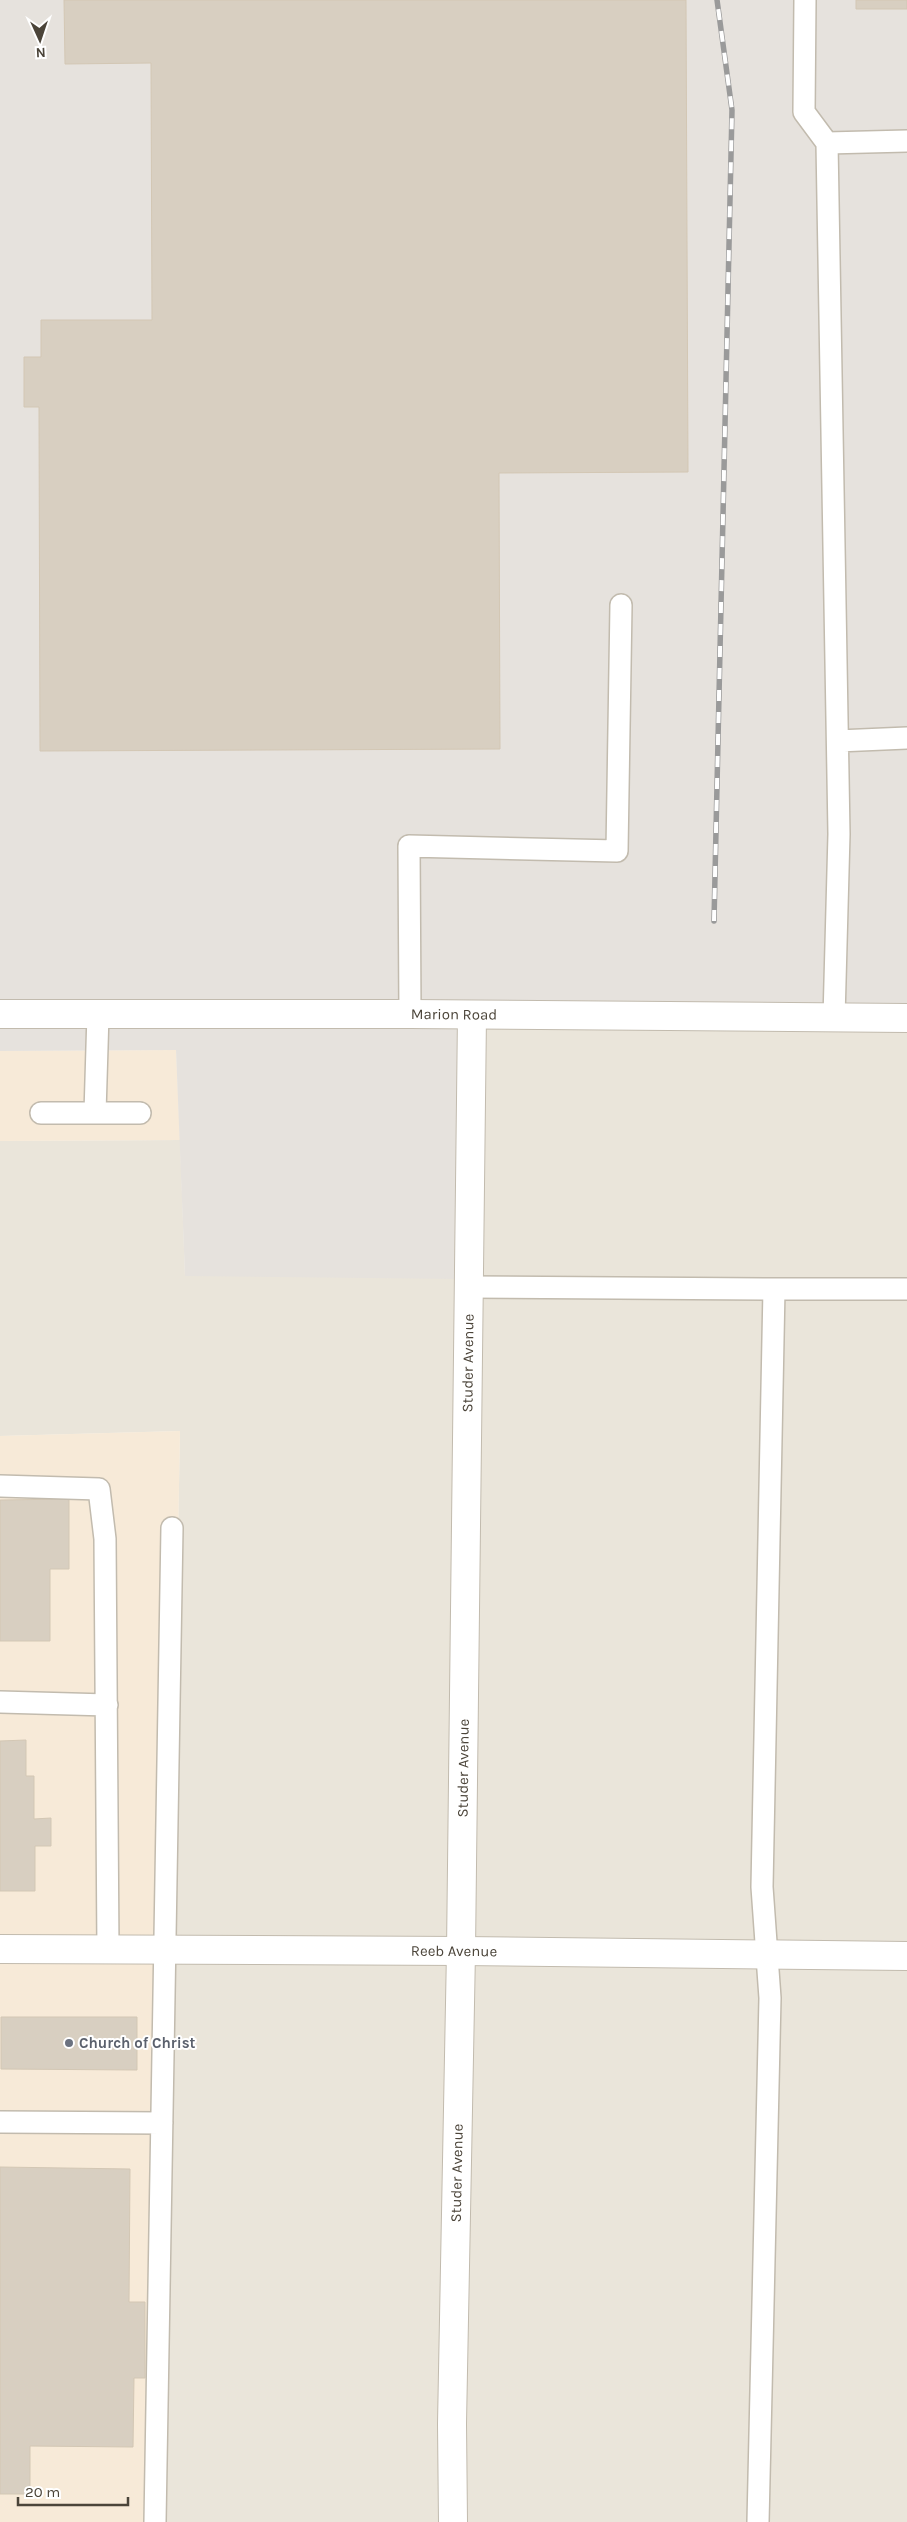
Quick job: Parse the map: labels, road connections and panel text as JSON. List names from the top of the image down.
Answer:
{
  "streets": {
    "street": ["Marion Road", "Studer Avenue", "Reeb Avenue"]
  },
  "crossings": [
    ["Marion Road", "Studer Avenue"],
    ["Studer Avenue", "Reeb Avenue"]
  ],
  "places": ["Church of Christ"],
  "scale_bar": "20 m",
  "north": "bottom"
}
